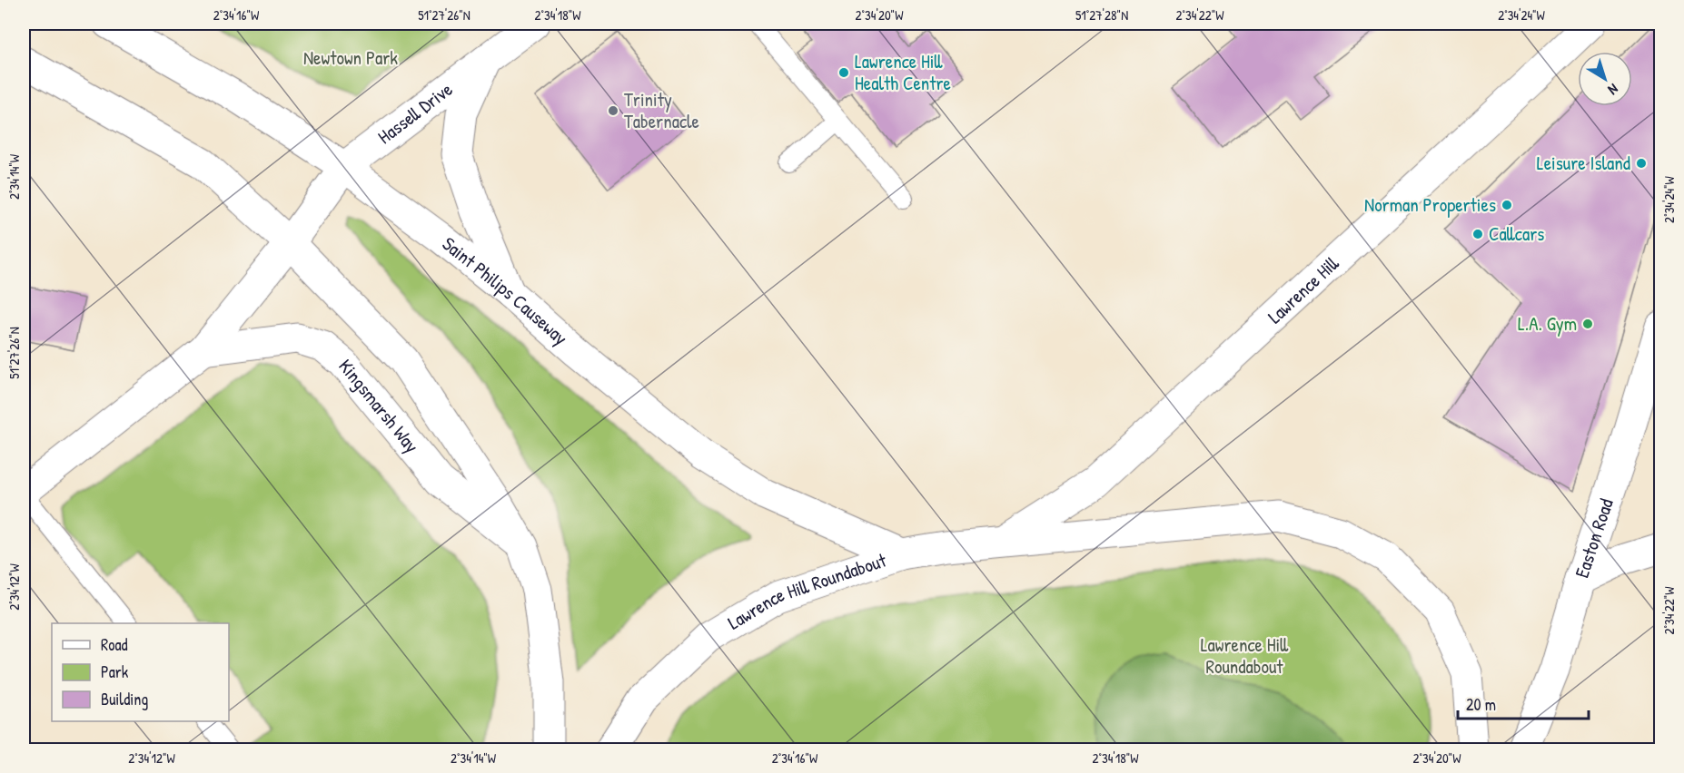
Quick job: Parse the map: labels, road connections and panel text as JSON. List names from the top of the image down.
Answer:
{
  "streets": {
    "main road": [
      "Hassell Drive",
      "Lawrence Hill",
      "Saint Philips Causeway",
      "Kingsmarsh Way",
      "Easton Road",
      "Lawrence Hill Roundabout"
    ]
  },
  "crossings": [
    ["Hassell Drive", "Saint Philips Causeway"],
    ["Lawrence Hill", "Lawrence Hill Roundabout"],
    ["Saint Philips Causeway", "Lawrence Hill Roundabout"]
  ],
  "parks": ["Newtown Park", "Lawrence Hill Roundabout"],
  "places": [
    "Lawrence Hill Health Centre",
    "Trinity Tabernacle",
    "Leisure Island",
    "Norman Properties",
    "Callcars",
    "L.A. Gym"
  ],
  "legend": ["Road", "Park", "Building"],
  "scale_bar": "20 m",
  "north": "bottom right",
  "coordinates": [
    "2°34'16\"W",
    "51°27'26\"N",
    "2°34'18\"W",
    "2°34'20\"W",
    "51°27'28\"N",
    "2°34'22\"W",
    "2°34'24\"W",
    "2°34'14\"W",
    "2°34'12\"W"
  ]
}
